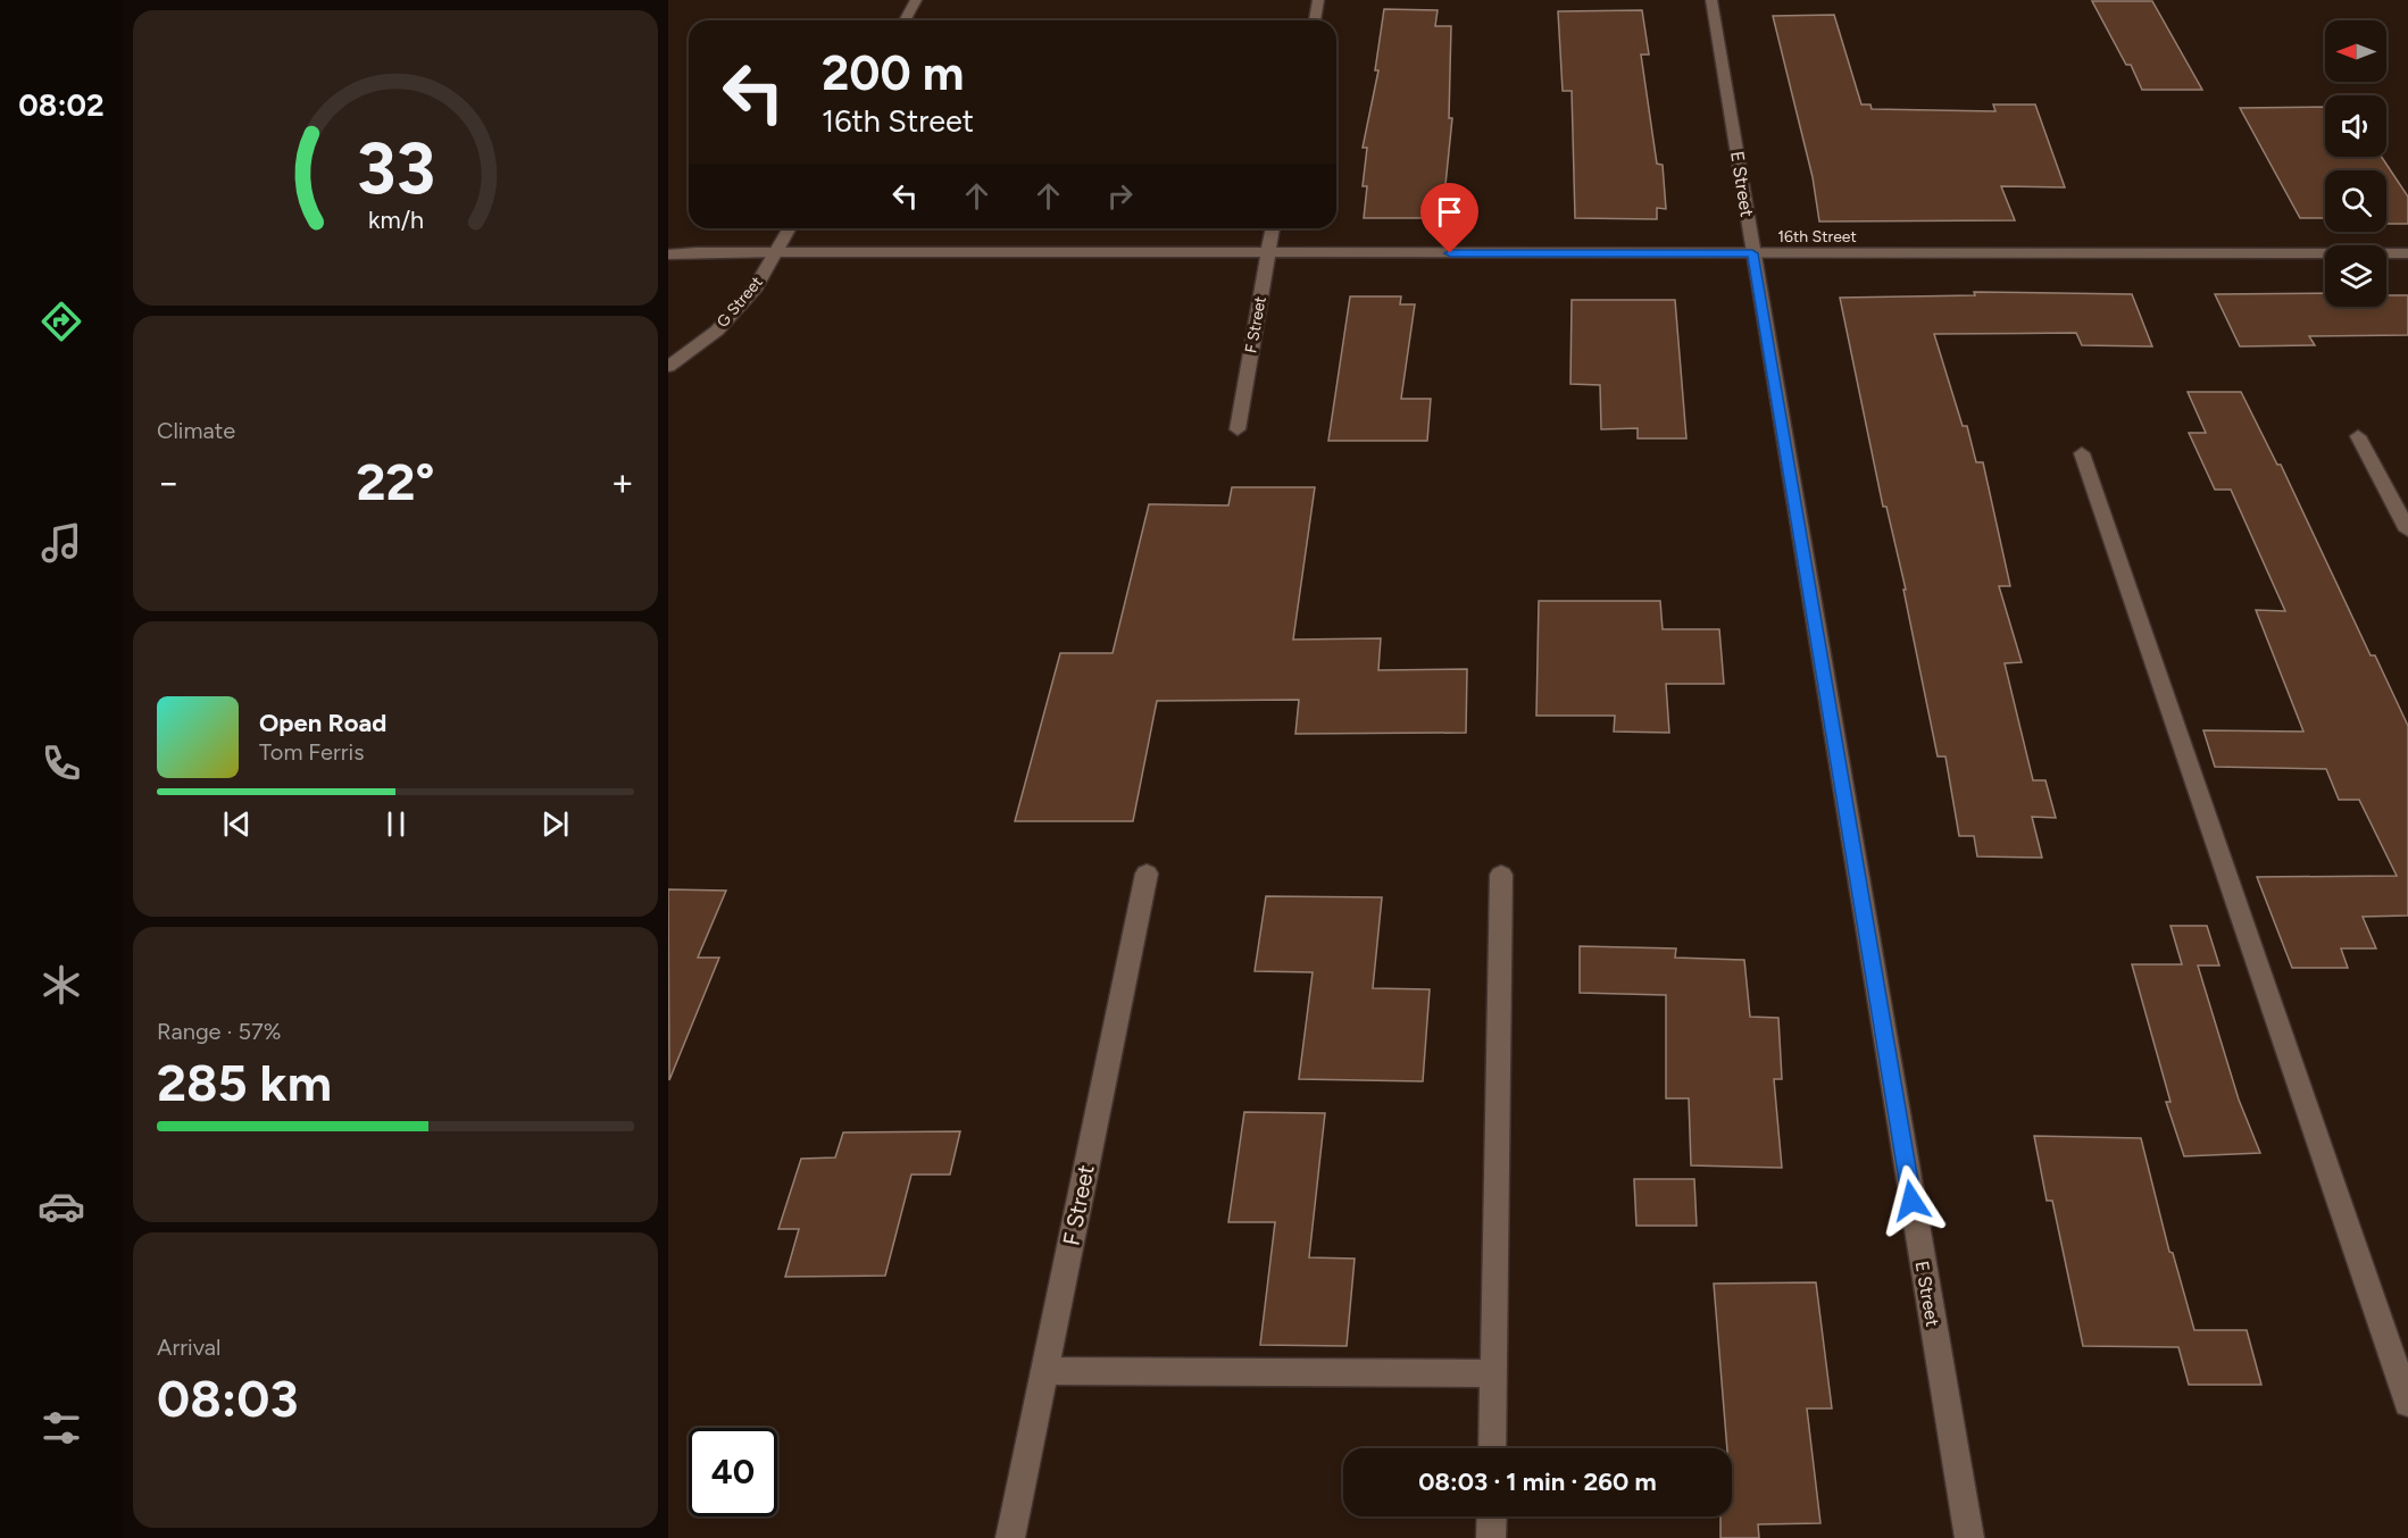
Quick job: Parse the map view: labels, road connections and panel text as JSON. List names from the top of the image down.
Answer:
{
  "streets": {
    "street": [
      "E Street",
      "16th Street",
      "G Street",
      "F Street"
    ]
  },
  "crossings": [
    ["E Street", "16th Street"],
    ["16th Street", "G Street"],
    ["16th Street", "F Street"]
  ],
  "north": "left",
  "page": {
    "tabs": "08:02",
    "turn": ["200 m", "16th Street"],
    "tile": [
      "Climate",
      ["Range · 57%", "285 km"],
      ["Arrival", "08:03"]
    ],
    "heat": ["−", "22°", "+"],
    "song": ["Open Road", "Tom Ferris"],
    "limit": "40",
    "trip": "08:03 · 1 min · 260 m",
    "gauge": ["33", "km/h"]
  }
}
